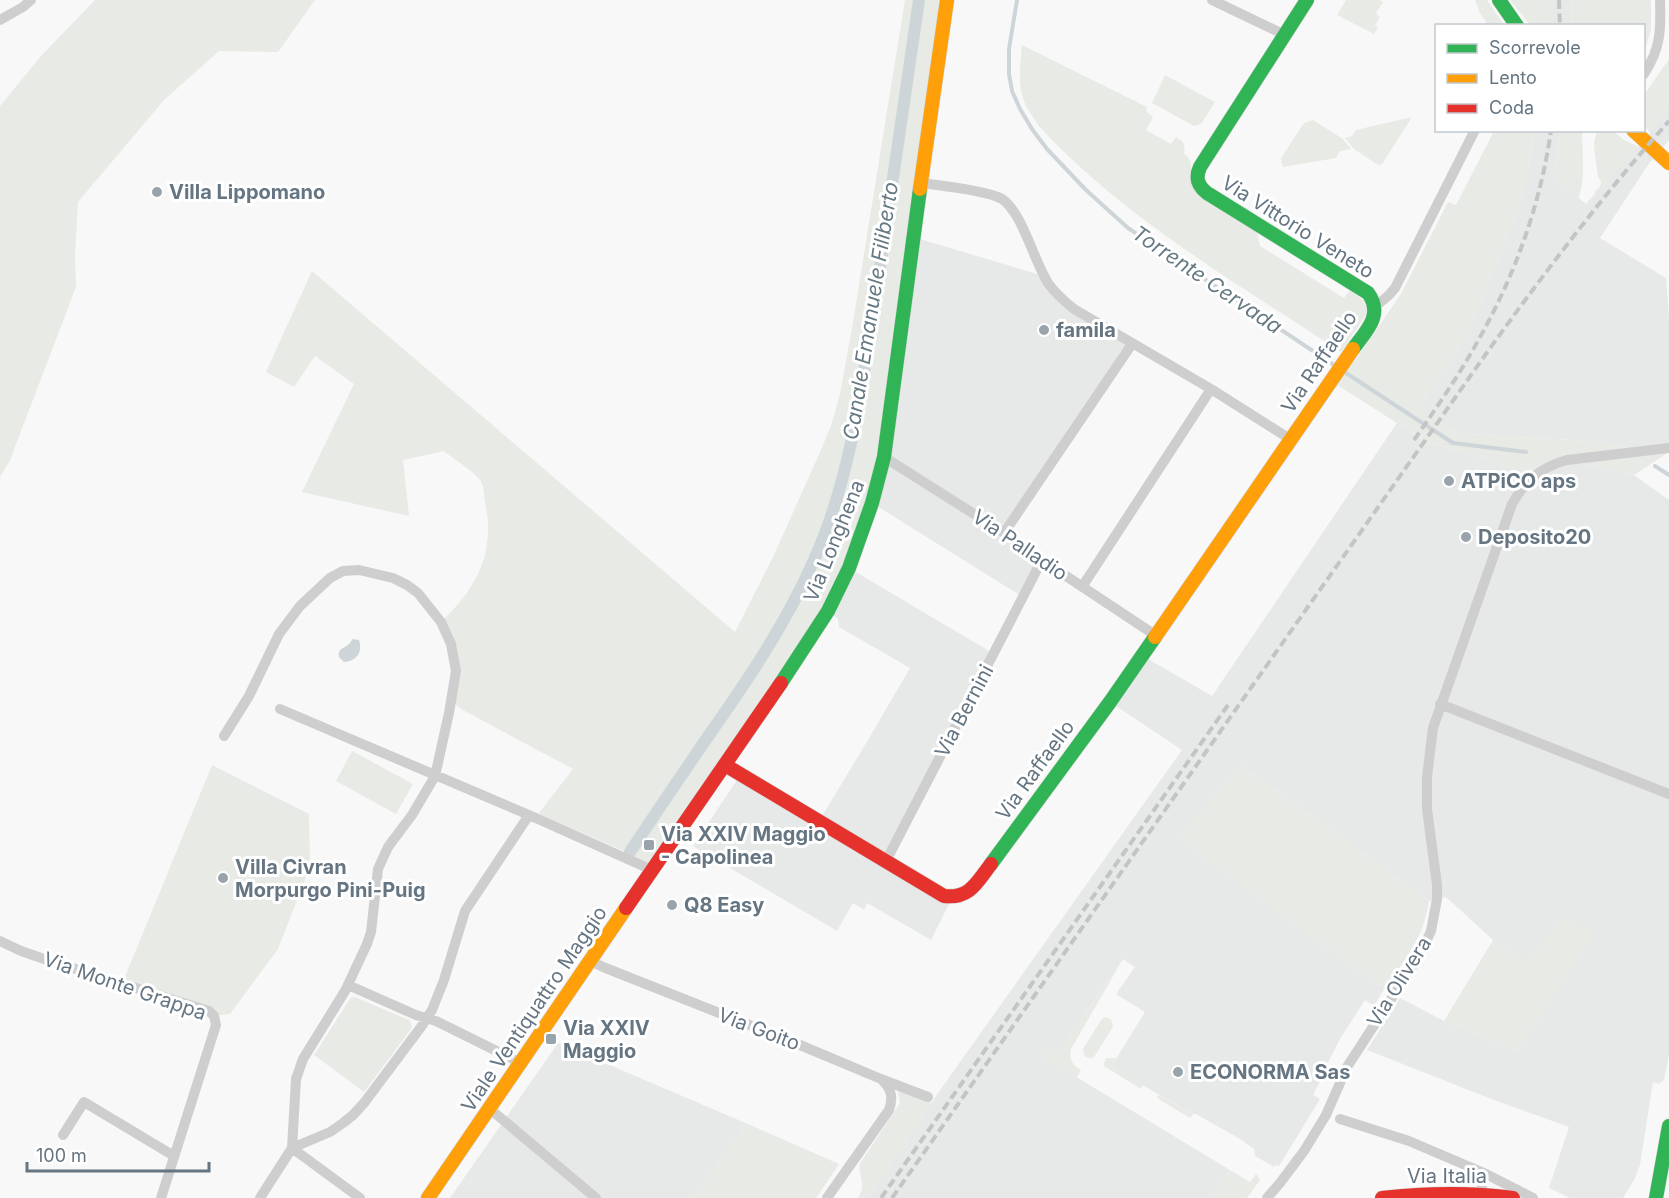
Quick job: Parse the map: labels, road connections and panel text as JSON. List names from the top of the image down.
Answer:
{
  "streets": {
    "street": [
      "Via Vittorio Veneto",
      "Via Raffaello",
      "Via Longhena",
      "Via Palladio",
      "Via Bernini",
      "Via Olivera",
      "Via Monte Grappa",
      "Viale Ventiquattro Maggio",
      "Via Goito",
      "Via Italia"
    ]
  },
  "crossings": [
    ["Via Vittorio Veneto", "Via Raffaello"],
    ["Via Raffaello", "Via Longhena"],
    ["Via Raffaello", "Via Palladio"],
    ["Via Raffaello", "Via Bernini"],
    ["Via Longhena", "Via Palladio"],
    ["Via Longhena", "Viale Ventiquattro Maggio"],
    ["Via Palladio", "Via Bernini"],
    ["Viale Ventiquattro Maggio", "Via Goito"]
  ],
  "water": ["Torrente Cervada", "Canale Emanuele Filiberto"],
  "places": {
    "other": [
      "Villa Lippomano",
      "famila",
      "ATPiCO aps",
      "Deposito20",
      "Villa Civran Morpurgo Pini-Puig",
      "Q8 Easy",
      "ECONORMA Sas"
    ],
    "transit": ["Via XXIV Maggio - Capolinea", "Via XXIV Maggio"]
  },
  "legend": ["Scorrevole", "Lento", "Coda"],
  "scale_bar": "100 m"
}
